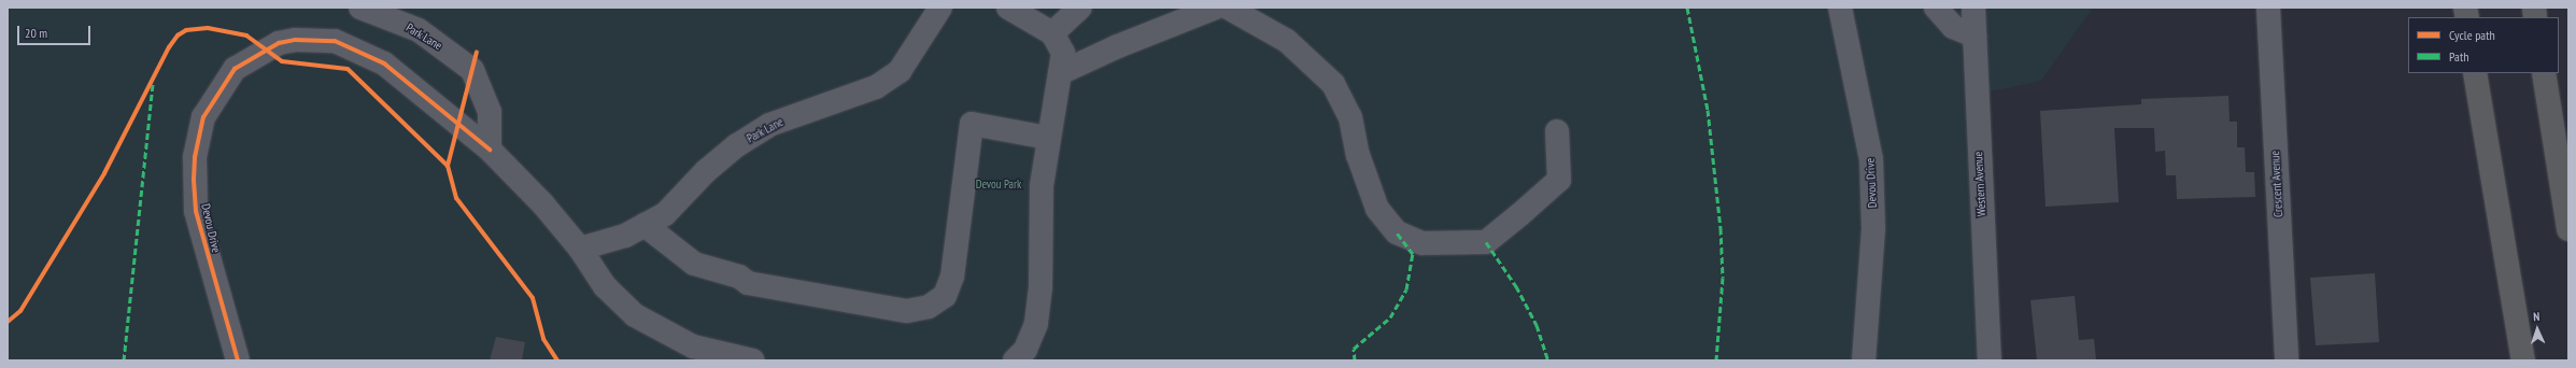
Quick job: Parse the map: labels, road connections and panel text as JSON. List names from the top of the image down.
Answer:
{
  "streets": {
    "street": [
      "Park Lane",
      "Devou Drive",
      "Western Avenue",
      "Crescent Avenue"
    ]
  },
  "crossings": [
    ["Park Lane", "Devou Drive"]
  ],
  "parks": ["Devou Park"],
  "legend": ["Cycle path", "Path"],
  "scale_bar": "20 m",
  "north": "top"
}
